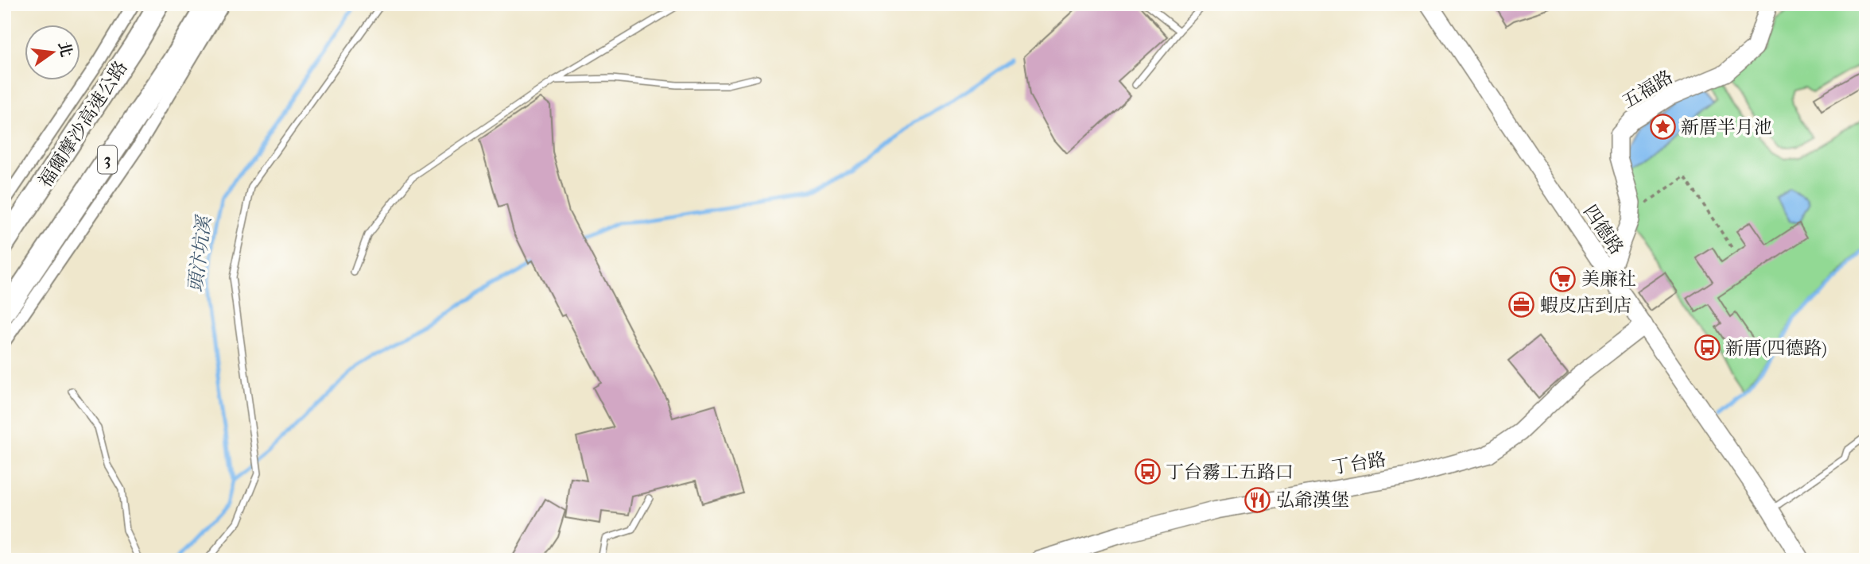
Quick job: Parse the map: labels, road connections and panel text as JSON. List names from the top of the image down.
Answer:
{
  "streets": {
    "highway": ["福爾摩沙高速公路", "3"],
    "street": ["五福路", "四德路", "丁台路"]
  },
  "crossings": [
    ["五福路", "四德路"],
    ["四德路", "丁台路"]
  ],
  "water": ["頭汴坑溪"],
  "places": {
    "place": ["新厝半月池"],
    "supermarket": ["美廉社"],
    "office": ["蝦皮店到店"],
    "bus stop": ["新厝(四德路)", "丁台霧工五路口"],
    "restaurant": ["弘爺漢堡"]
  },
  "north": "right"
}
